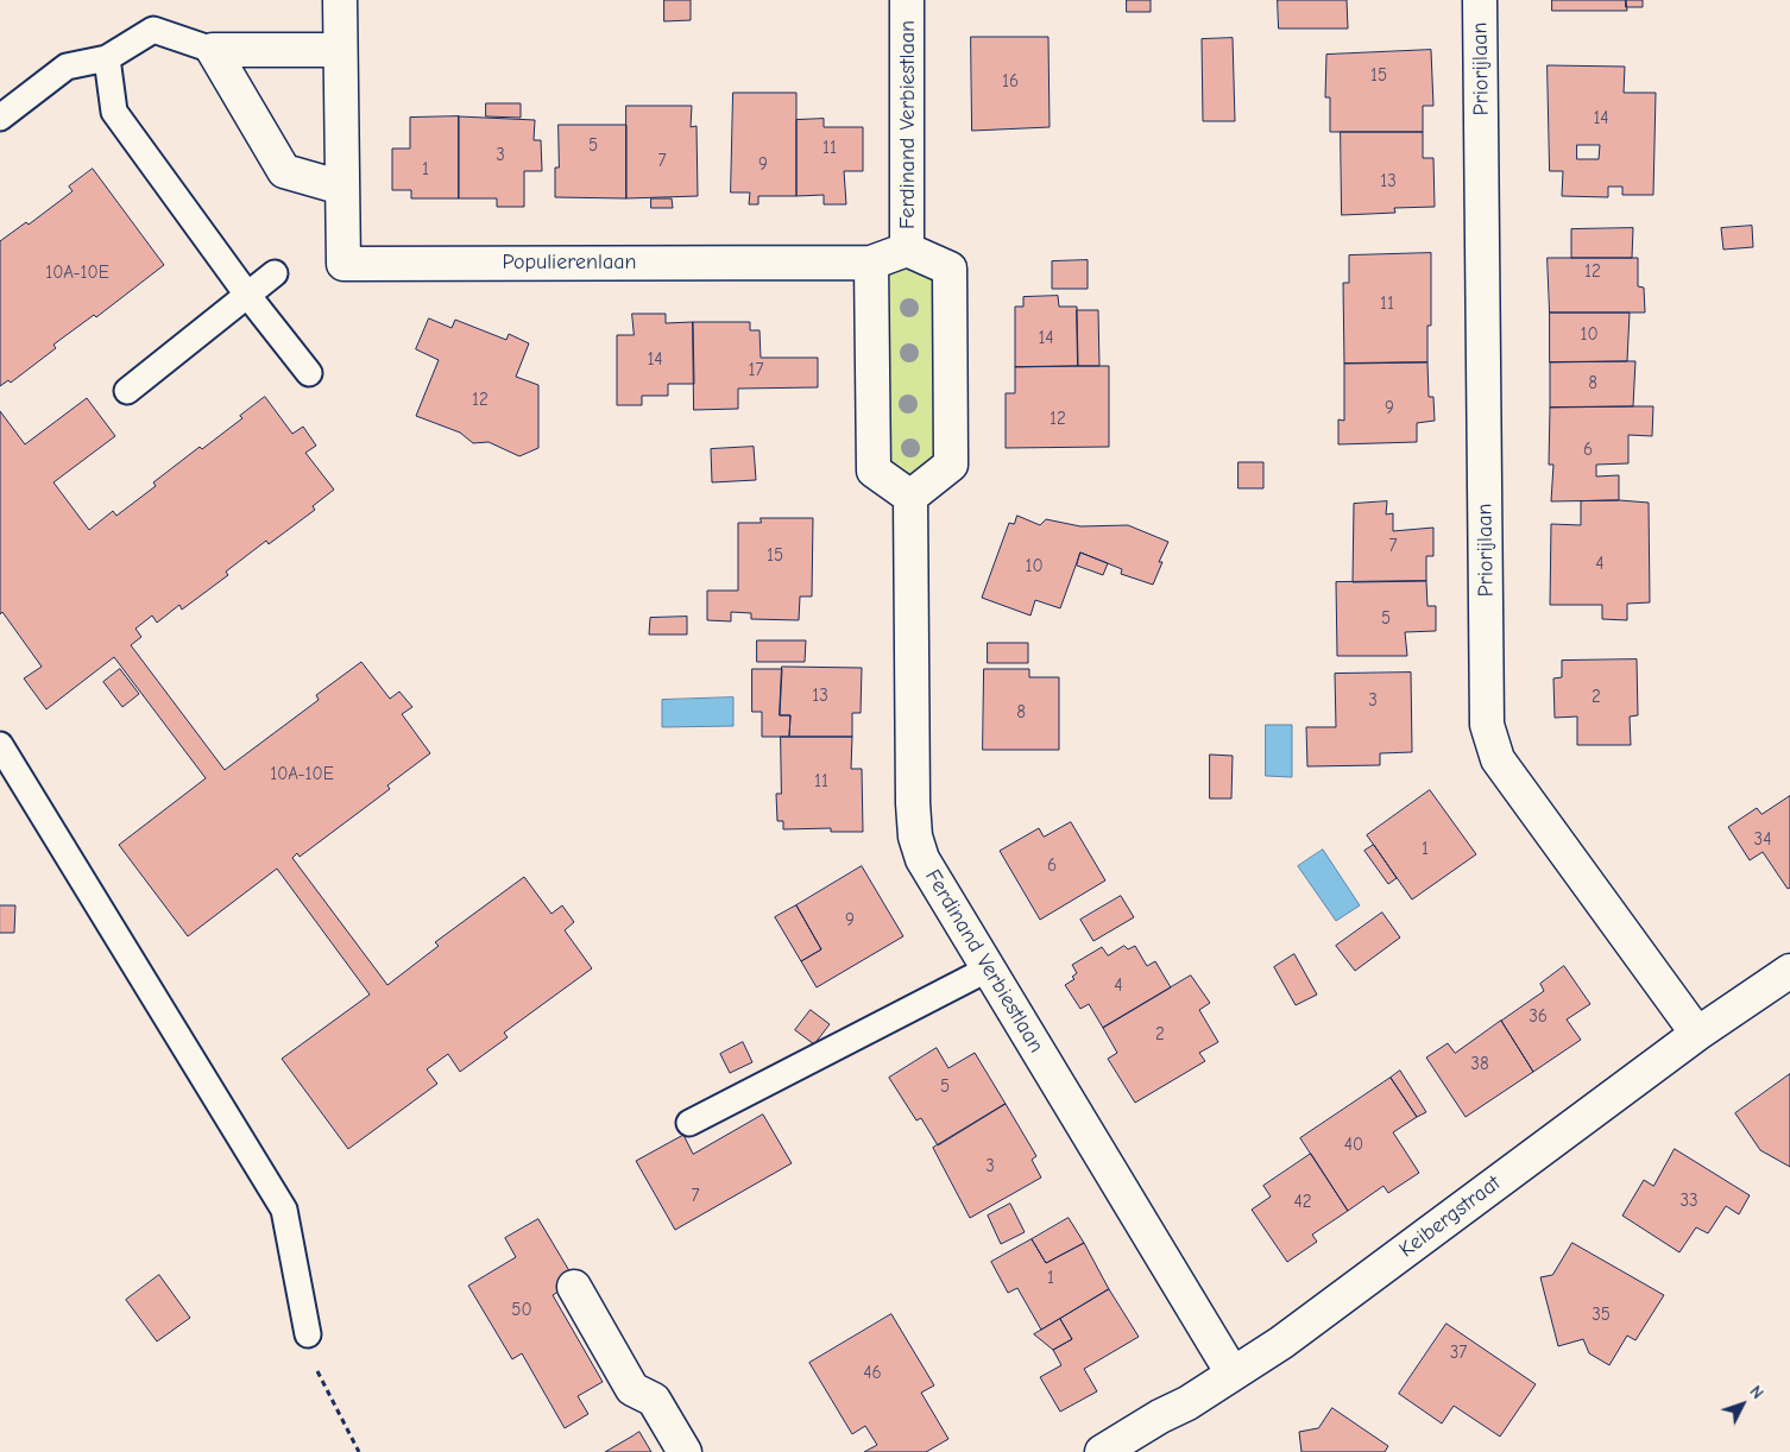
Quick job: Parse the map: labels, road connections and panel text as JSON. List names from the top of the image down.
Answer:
{
  "streets": {
    "street": [
      "Priorijlaan",
      "Ferdinand Verbiestlaan",
      "Populierenlaan",
      "Keibergstraat"
    ]
  },
  "crossings": [
    ["Priorijlaan", "Keibergstraat"],
    ["Ferdinand Verbiestlaan", "Populierenlaan"],
    ["Ferdinand Verbiestlaan", "Keibergstraat"]
  ],
  "house_numbers": [
    "15",
    "16",
    "14",
    "5",
    "11",
    "3",
    "7",
    "9",
    "1",
    "13",
    "12",
    "10A-10E",
    "11",
    "10",
    "14",
    "14",
    "17",
    "8",
    "12",
    "9",
    "12",
    "6",
    "7",
    "15",
    "4",
    "10",
    "5",
    "13",
    "2",
    "3",
    "8",
    "10A-10E",
    "11",
    "34",
    "1",
    "6",
    "9",
    "4",
    "36",
    "2",
    "38",
    "5",
    "40",
    "3",
    "7",
    "33",
    "42",
    "1",
    "50",
    "35",
    "37",
    "46"
  ],
  "north": "top right"
}
